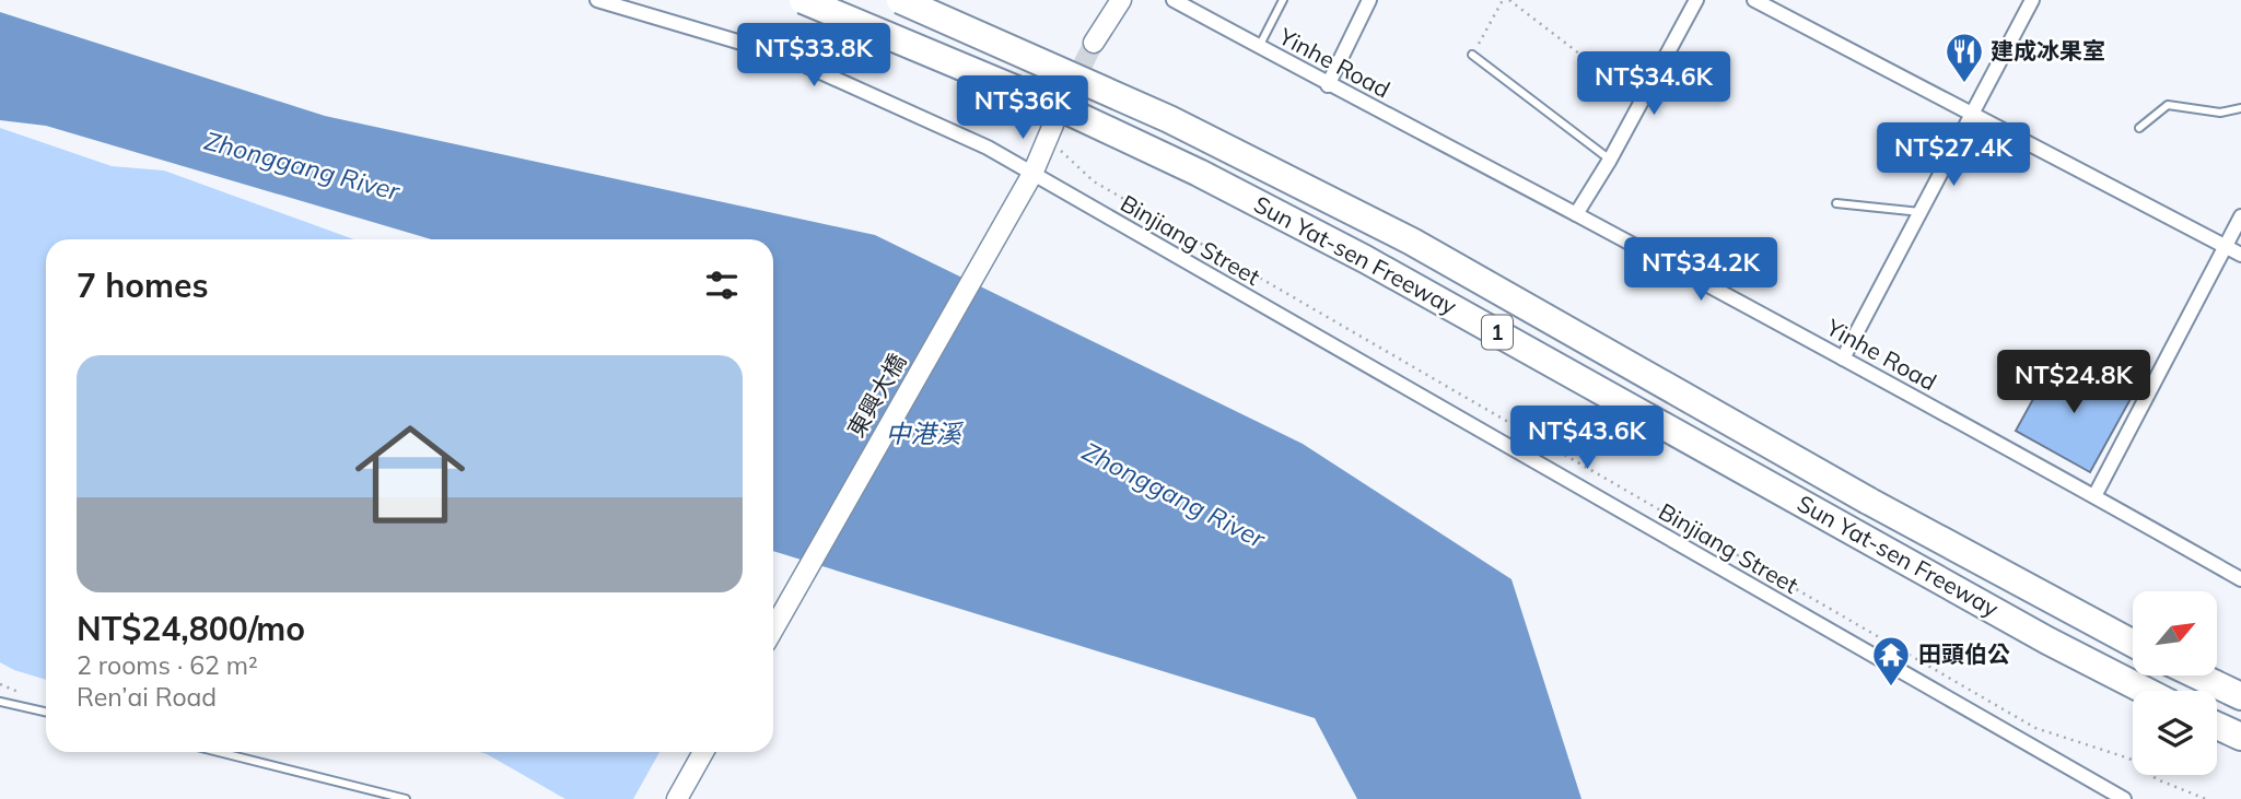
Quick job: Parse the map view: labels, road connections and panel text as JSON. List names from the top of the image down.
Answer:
{
  "streets": {
    "highway": ["Sun Yat-sen Freeway", "1"],
    "street": ["Yinhe Road", "Binjiang Street", "東興大橋"]
  },
  "crossings": [
    ["Binjiang Street", "東興大橋"]
  ],
  "water": ["Zhonggang River", "中港溪"],
  "places": {
    "restaurant": ["建成冰果室"],
    "temple": ["田頭伯公"]
  },
  "north": "top right",
  "page": {
    "price": [
      "NT$33.8K",
      "NT$34.6K",
      "NT$36K",
      "NT$27.4K",
      "NT$34.2K",
      "NT$24.8K",
      "NT$43.6K"
    ],
    "heading": "7 homes",
    "list": [
      {
        "name": "NT$24,800/mo",
        "note": "2 rooms · 62 m² · Ren’ai Road"
      }
    ]
  }
}
